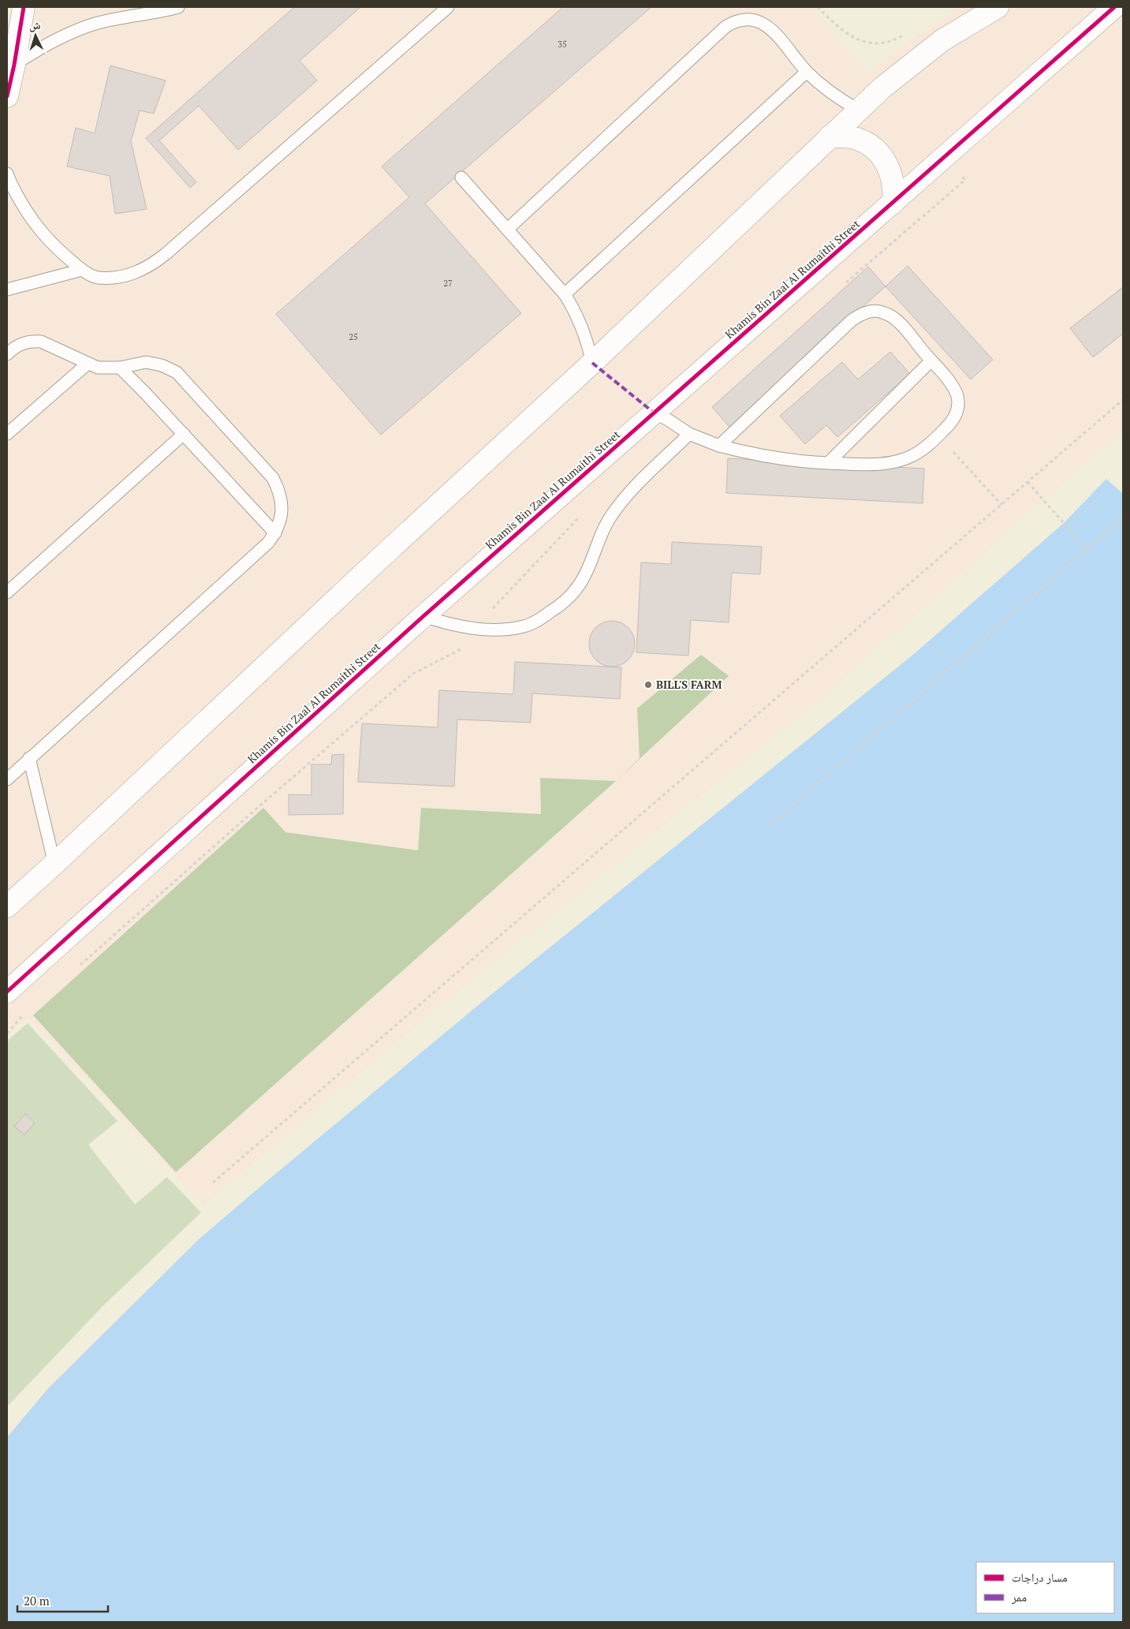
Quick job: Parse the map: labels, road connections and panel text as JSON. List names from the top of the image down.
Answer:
{
  "streets": {
    "street": ["Khamis Bin Zaal Al Rumaithi Street"]
  },
  "places": ["BILL'S FARM"],
  "house_numbers": ["35", "27", "25"],
  "legend": ["مسار دراجات", "ممر"],
  "scale_bar": "20 m",
  "north": "top"
}
